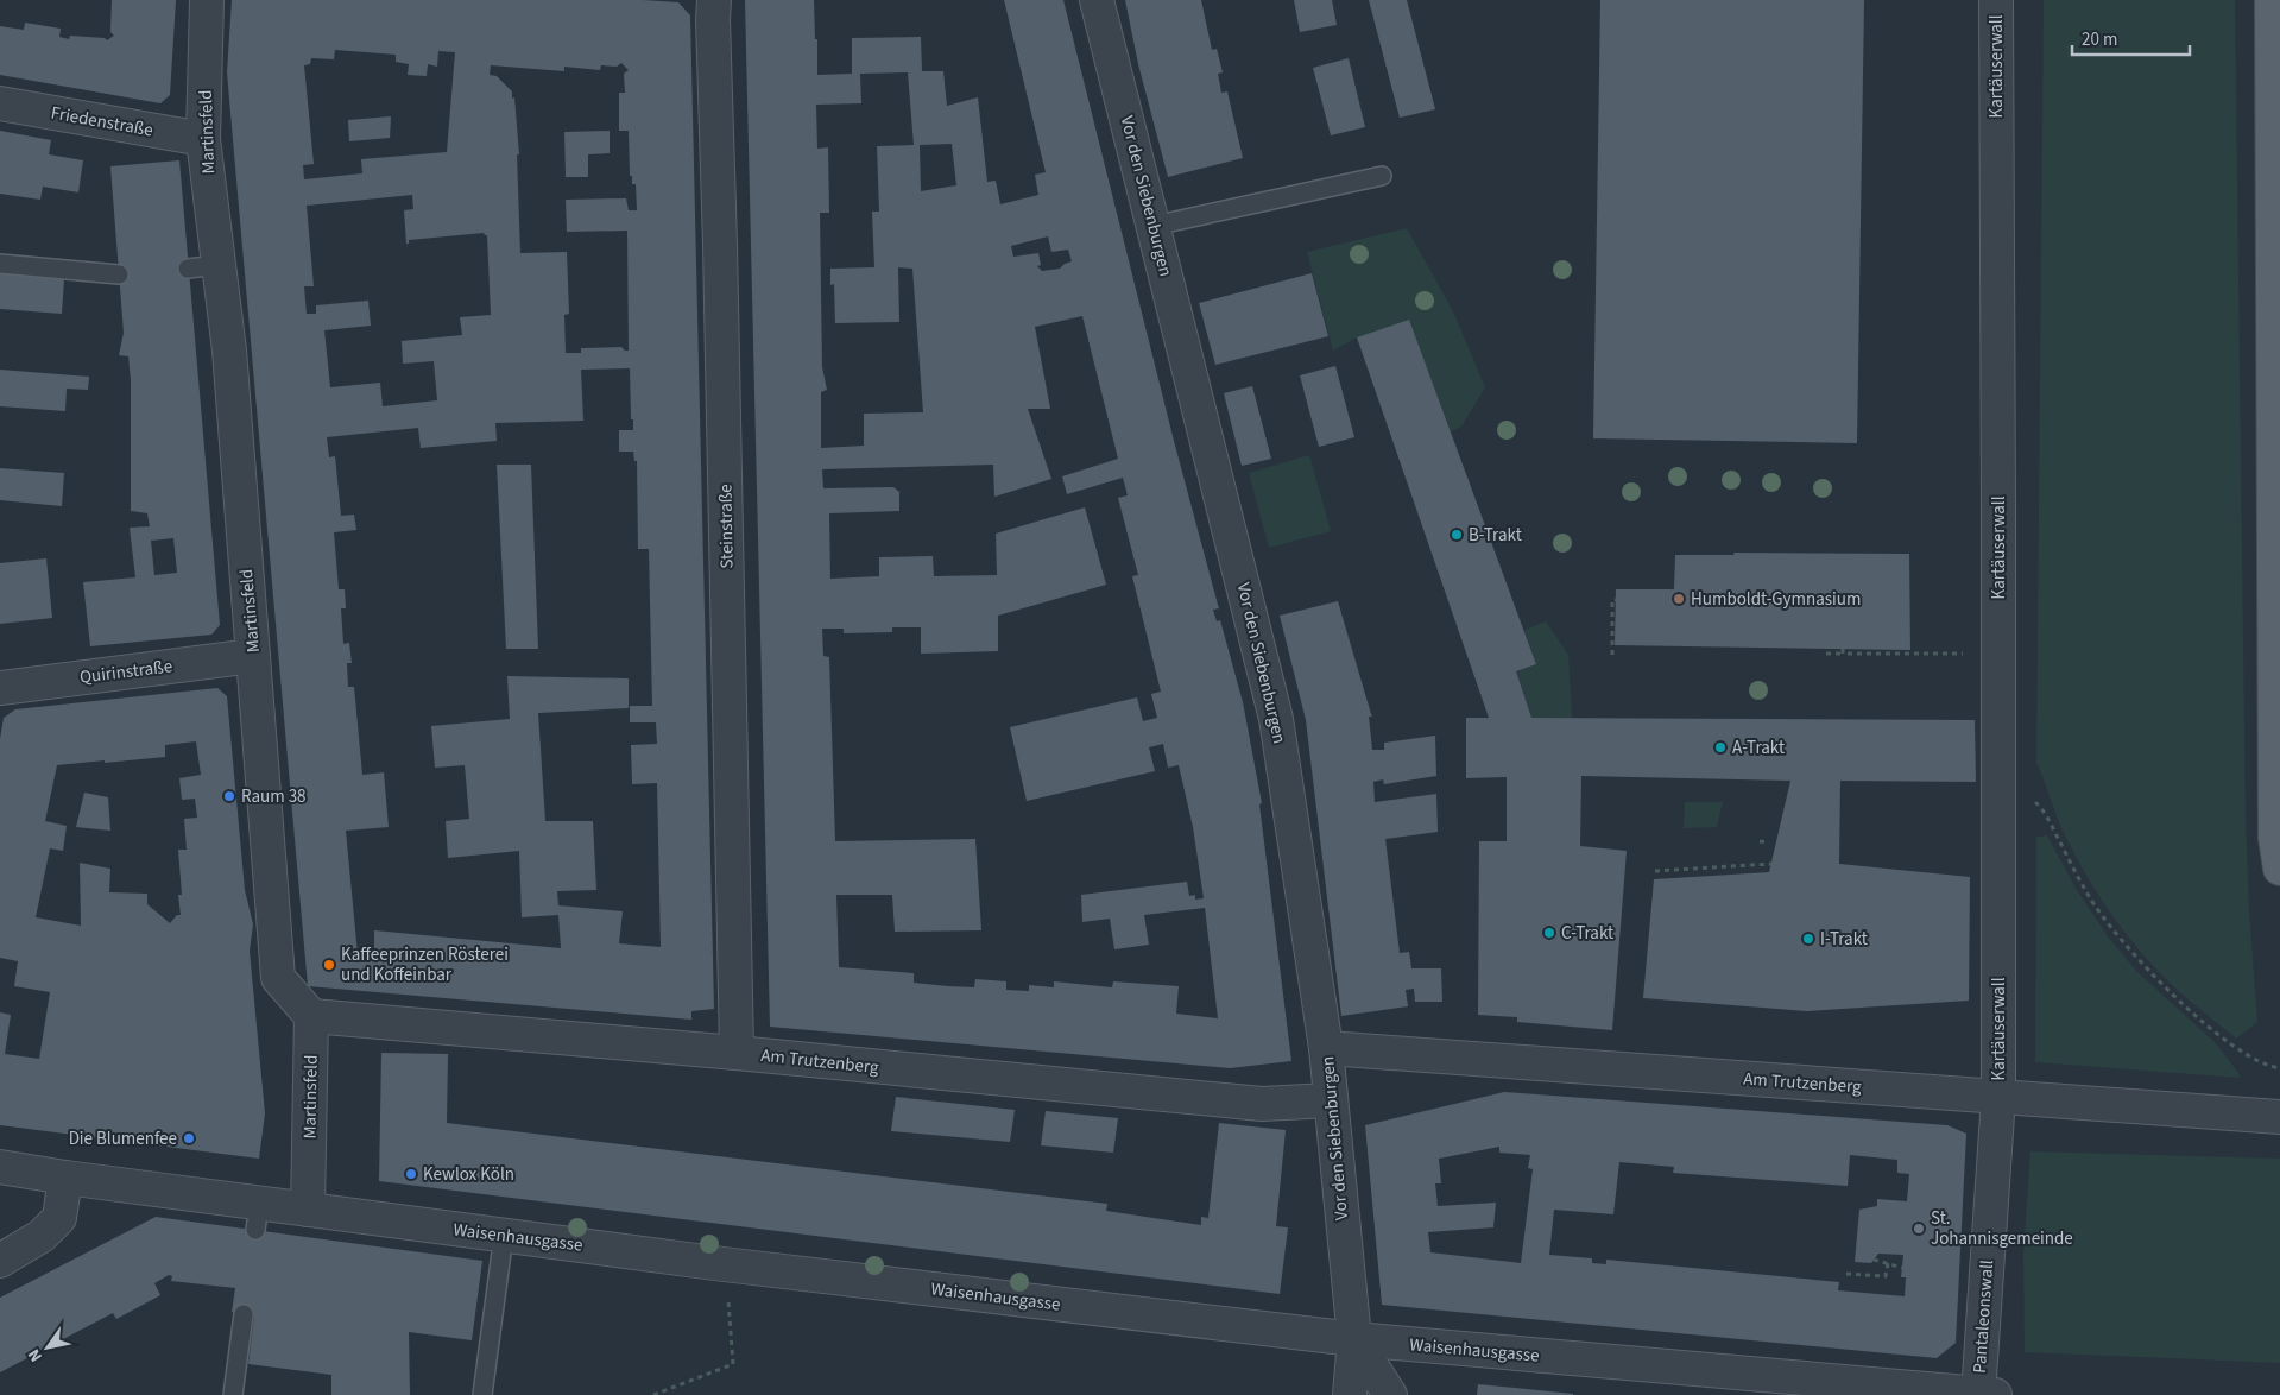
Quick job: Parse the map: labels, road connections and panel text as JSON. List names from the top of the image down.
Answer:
{
  "streets": {
    "street": [
      "Kartäuserwall",
      "Friedenstraße",
      "Martinsfeld",
      "Vor den Siebenburgen",
      "Steinstraße",
      "Quirinstraße",
      "Am Trutzenberg",
      "Waisenhausgasse",
      "Pantaleonswall"
    ]
  },
  "crossings": [
    ["Kartäuserwall", "Am Trutzenberg"],
    ["Kartäuserwall", "Pantaleonswall"],
    ["Friedenstraße", "Martinsfeld"],
    ["Martinsfeld", "Quirinstraße"],
    ["Martinsfeld", "Am Trutzenberg"],
    ["Martinsfeld", "Waisenhausgasse"],
    ["Vor den Siebenburgen", "Am Trutzenberg"],
    ["Vor den Siebenburgen", "Waisenhausgasse"],
    ["Steinstraße", "Am Trutzenberg"],
    ["Am Trutzenberg", "Pantaleonswall"],
    ["Waisenhausgasse", "Pantaleonswall"]
  ],
  "places": [
    "B-Trakt",
    "Humboldt-Gymnasium",
    "A-Trakt",
    "Raum 38",
    "C-Trakt",
    "I-Trakt",
    "Kaffeeprinzen Rösterei und Koffeinbar",
    "Die Blumenfee",
    "Kewlox Köln",
    "St. Johannisgemeinde"
  ],
  "scale_bar": "20 m",
  "north": "bottom left"
}
